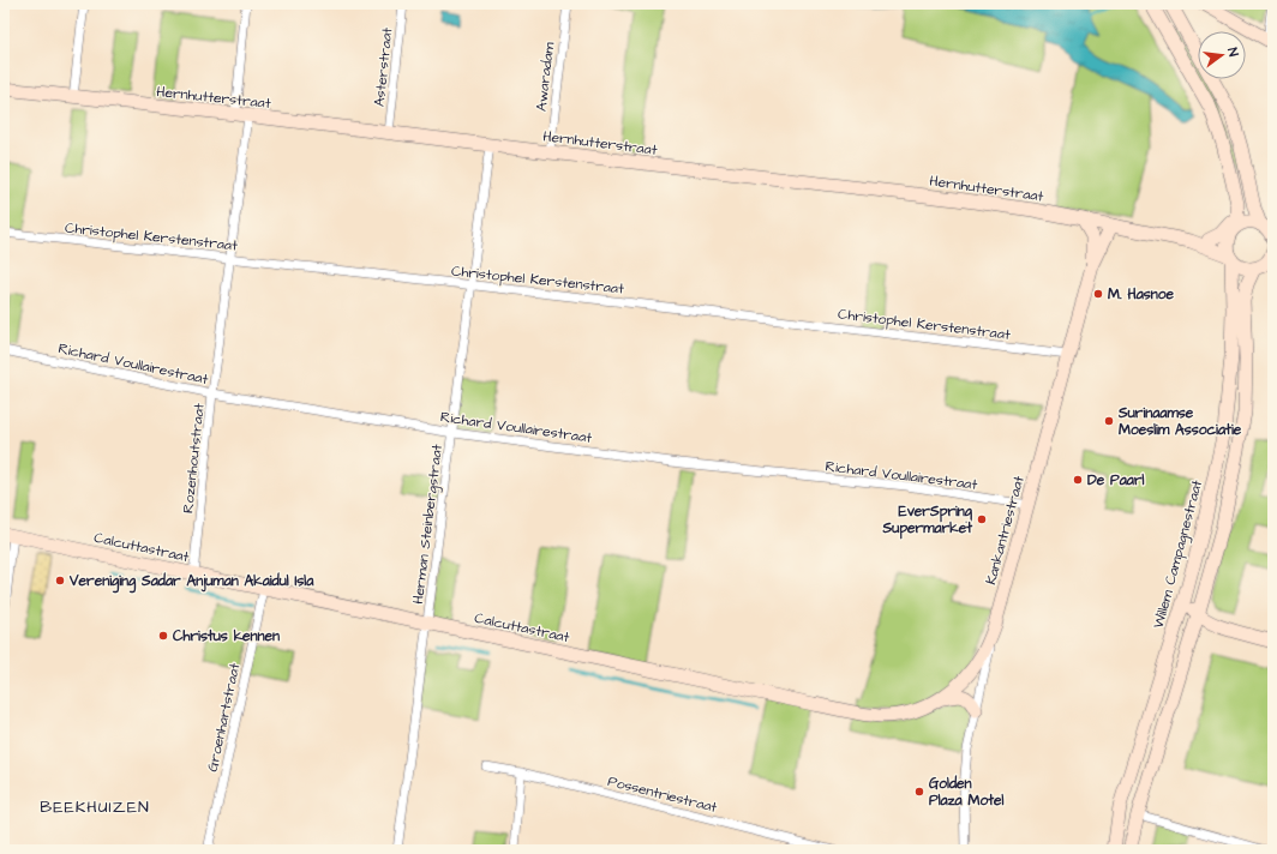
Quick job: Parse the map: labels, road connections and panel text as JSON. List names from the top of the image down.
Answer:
{
  "streets": {
    "street": [
      "Asterstraat",
      "Awaradam",
      "Hernhutterstraat",
      "Christophel Kerstenstraat",
      "Richard Voullairestraat",
      "Rozenhoutstraat",
      "Herman Steinbergstraat",
      "Kankantriestraat",
      "Calcuttastraat",
      "Willem Campagnestraat",
      "Groenhartstraat",
      "Possentriestraat"
    ]
  },
  "crossings": [
    ["Asterstraat", "Hernhutterstraat"],
    ["Awaradam", "Hernhutterstraat"],
    ["Hernhutterstraat", "Rozenhoutstraat"],
    ["Hernhutterstraat", "Herman Steinbergstraat"],
    ["Hernhutterstraat", "Kankantriestraat"],
    ["Hernhutterstraat", "Willem Campagnestraat"],
    ["Christophel Kerstenstraat", "Rozenhoutstraat"],
    ["Christophel Kerstenstraat", "Herman Steinbergstraat"],
    ["Christophel Kerstenstraat", "Kankantriestraat"],
    ["Richard Voullairestraat", "Rozenhoutstraat"],
    ["Richard Voullairestraat", "Herman Steinbergstraat"],
    ["Richard Voullairestraat", "Kankantriestraat"],
    ["Rozenhoutstraat", "Calcuttastraat"],
    ["Herman Steinbergstraat", "Calcuttastraat"],
    ["Kankantriestraat", "Calcuttastraat"],
    ["Calcuttastraat", "Groenhartstraat"]
  ],
  "districts": ["BEEKHUIZEN"],
  "places": [
    "M. Hasnoe",
    "Surinaamse Moeslim Associatie",
    "De Paarl",
    "EverSpring Supermarket",
    "Vereniging Sadar Anjuman Akaidul Isla",
    "Christus kennen",
    "Golden Plaza Motel"
  ],
  "north": "right"
}
